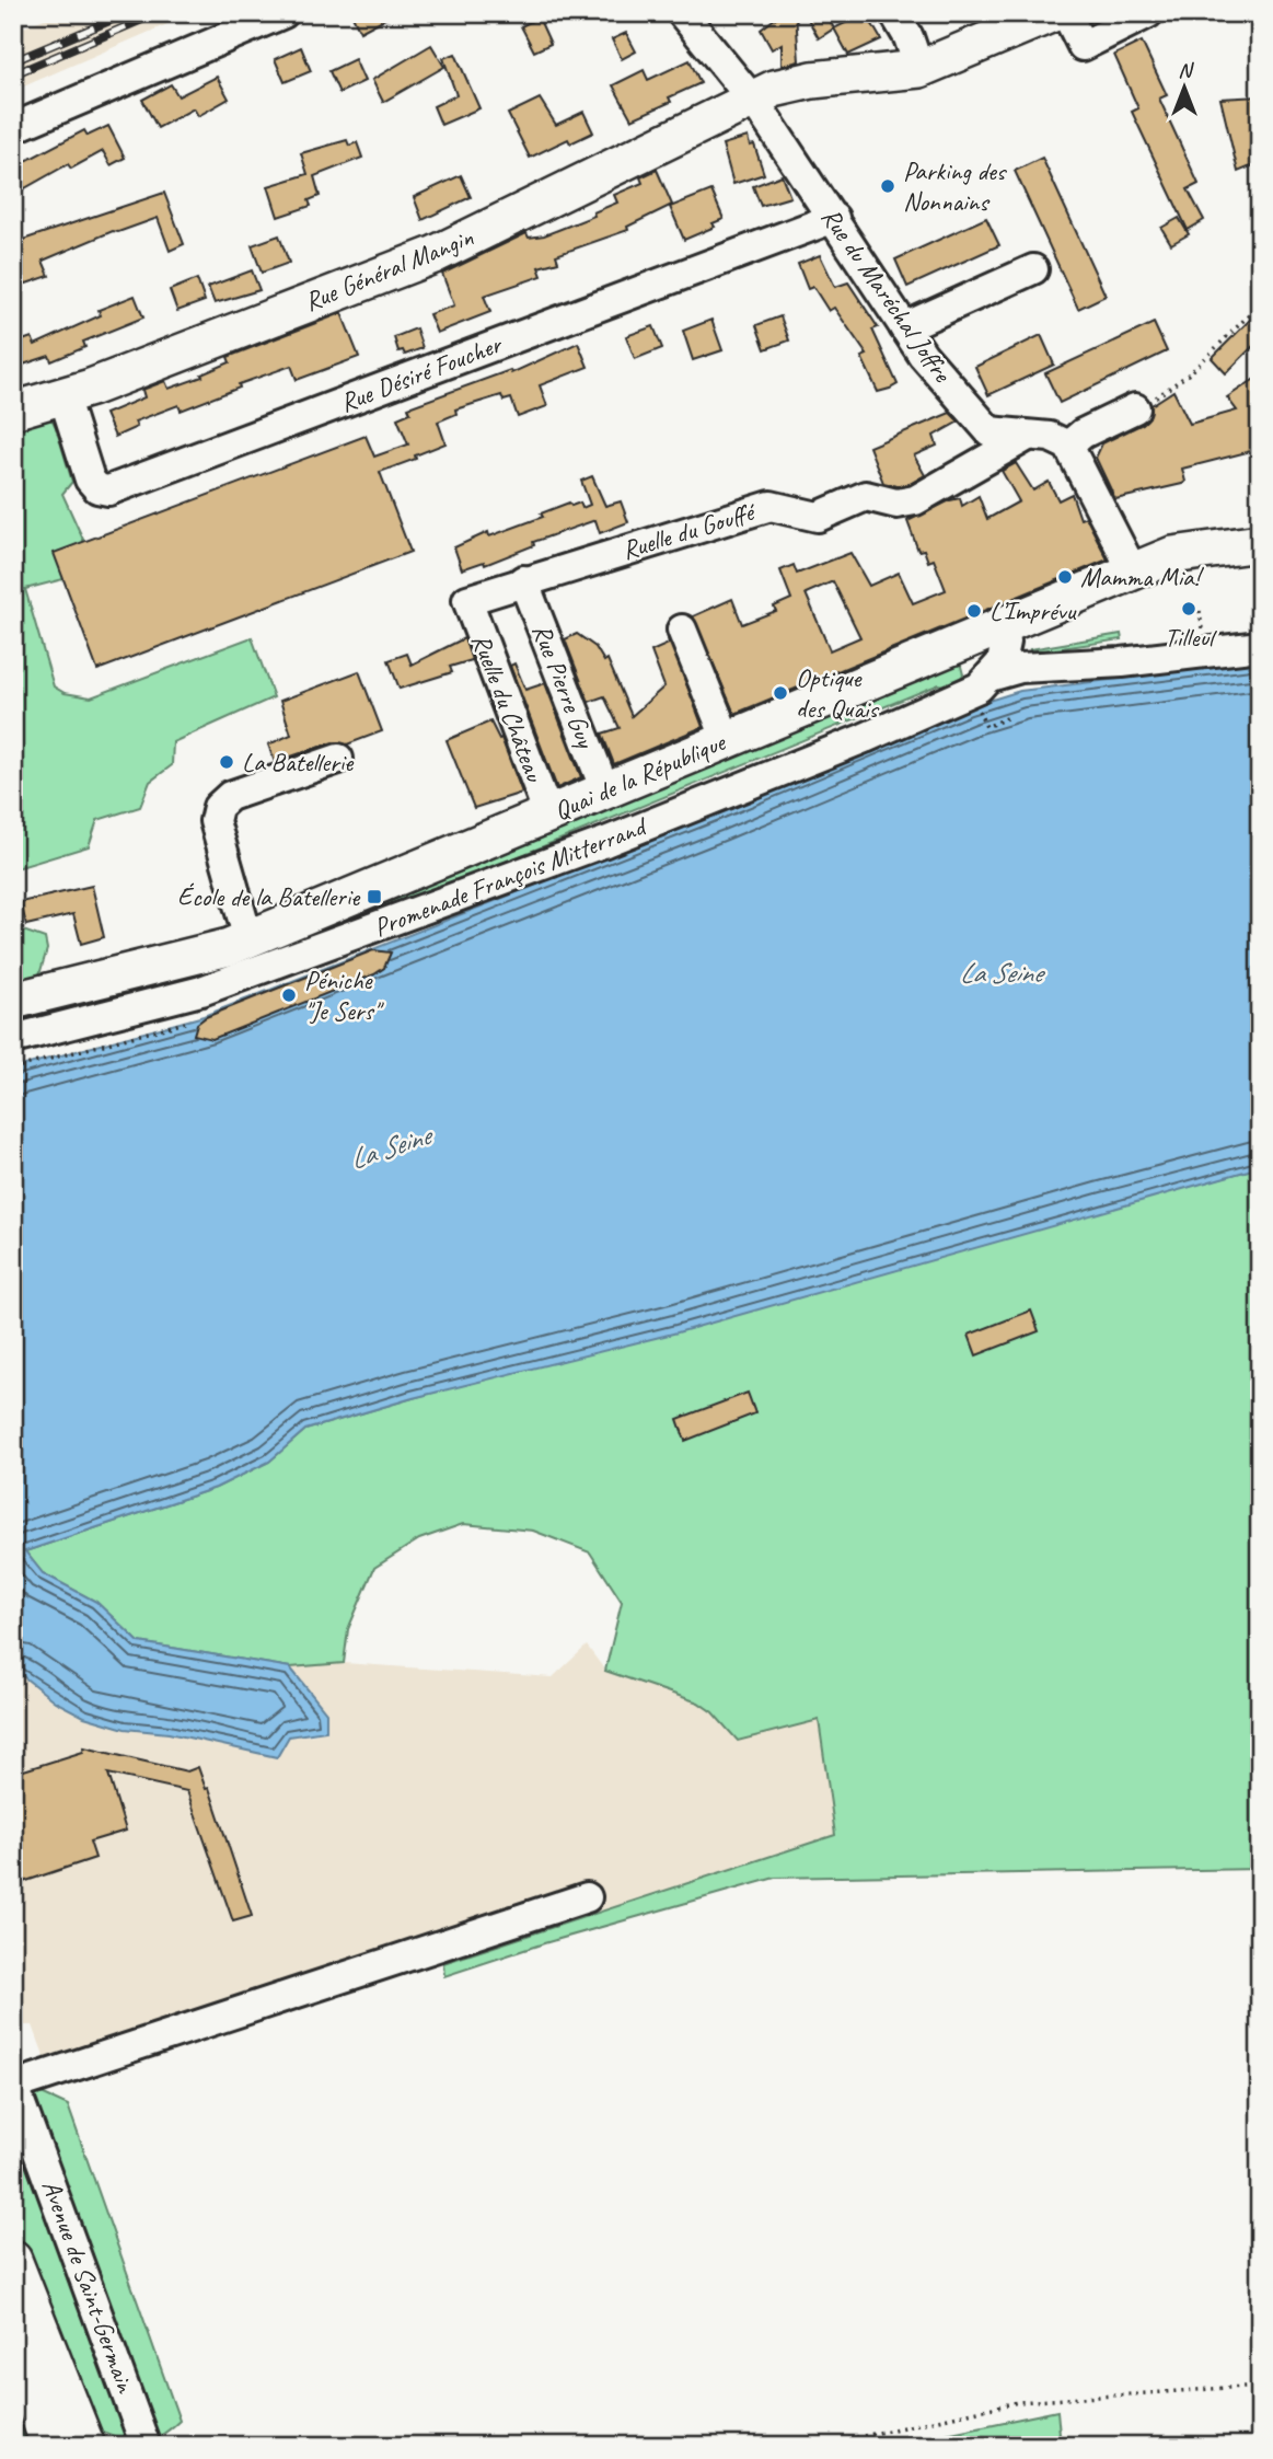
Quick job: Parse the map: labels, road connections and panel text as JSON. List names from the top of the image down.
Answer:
{
  "streets": {
    "main road": ["Rue Général Mangin", "Quai de la République"],
    "street": [
      "Rue du Maréchal Joffre",
      "Rue Désiré Foucher",
      "Ruelle du Gouffé",
      "Rue Pierre Guy",
      "Ruelle du Château",
      "Promenade François Mitterrand",
      "Avenue de Saint-Germain"
    ]
  },
  "crossings": [
    ["Rue Général Mangin", "Rue du Maréchal Joffre"],
    ["Rue Général Mangin", "Rue Désiré Foucher"],
    ["Rue du Maréchal Joffre", "Rue Désiré Foucher"],
    ["Rue du Maréchal Joffre", "Ruelle du Gouffé"],
    ["Ruelle du Gouffé", "Rue Pierre Guy"],
    ["Ruelle du Gouffé", "Ruelle du Château"],
    ["Rue Pierre Guy", "Quai de la République"],
    ["Ruelle du Château", "Quai de la République"]
  ],
  "water": ["La Seine"],
  "places": {
    "other": [
      "Parking des Nonnains",
      "Mamma Mia!",
      "Tilleul",
      "L’Imprévu",
      "Optique des Quais",
      "La Batellerie",
      "Péniche \"Je Sers\""
    ],
    "transit": ["École de la Batellerie"]
  },
  "north": "top"
}
